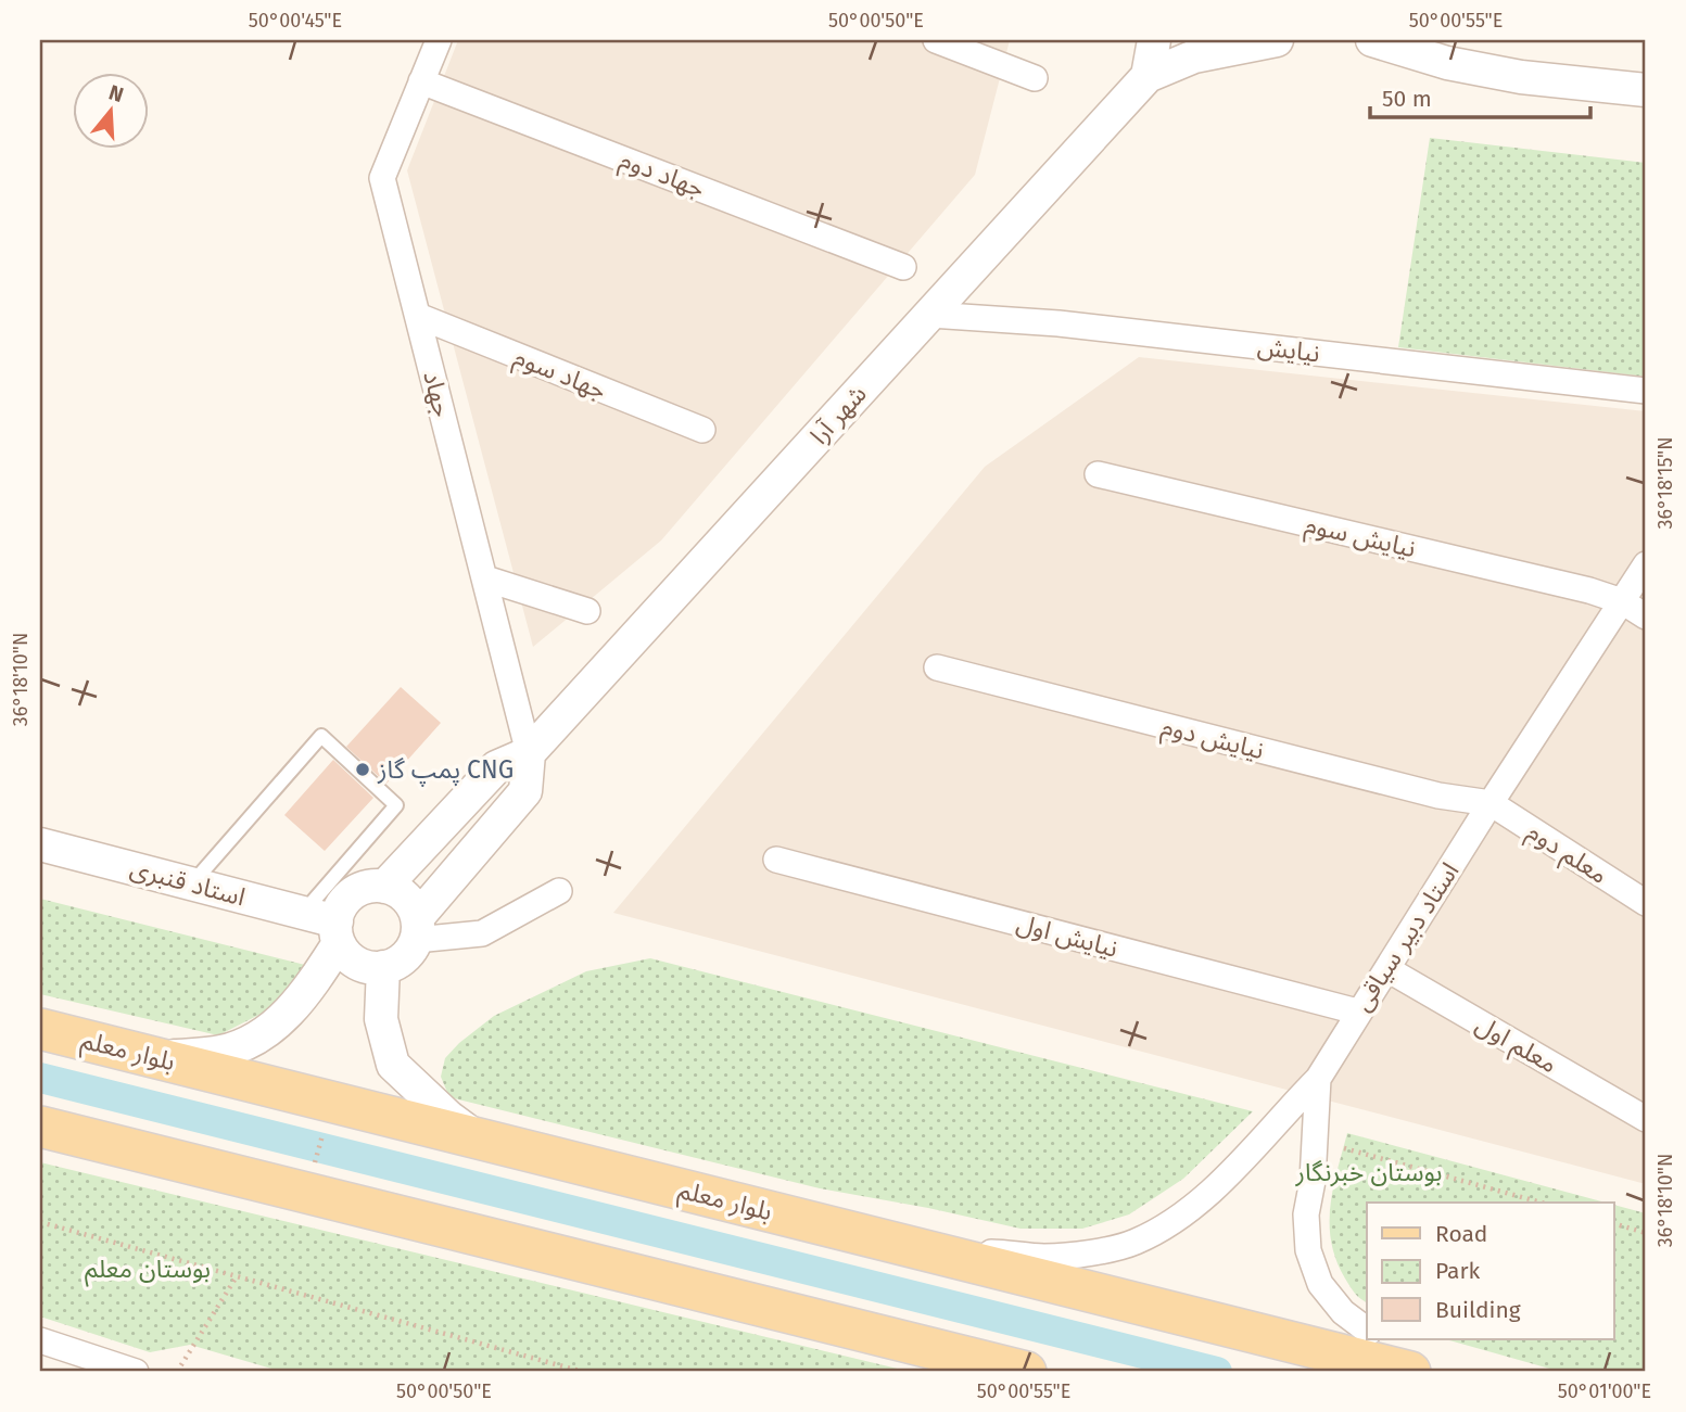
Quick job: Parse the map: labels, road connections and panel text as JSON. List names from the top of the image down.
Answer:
{
  "streets": {
    "main road": ["بلوار معلم"],
    "street": [
      "جهاد دوم",
      "نيايش",
      "جهاد سوم",
      "جهاد",
      "شهر آرا",
      "نیایش سوم",
      "نیایش دوم",
      "معلم دوم",
      "استاد قنبری",
      "نیایش اول",
      "استاد دبیر سیاقی",
      "معلم اول"
    ]
  },
  "crossings": [
    ["جهاد دوم", "جهاد"],
    ["نيايش", "شهر آرا"],
    ["جهاد سوم", "جهاد"],
    ["جهاد", "شهر آرا"],
    ["شهر آرا", "استاد قنبری"],
    ["نیایش سوم", "استاد دبیر سیاقی"],
    ["نیایش دوم", "معلم دوم"],
    ["نیایش دوم", "استاد دبیر سیاقی"],
    ["معلم دوم", "استاد دبیر سیاقی"],
    ["نیایش اول", "استاد دبیر سیاقی"],
    ["استاد دبیر سیاقی", "معلم اول"]
  ],
  "parks": ["بوستان خبرنگار", "بوستان معلم"],
  "places": ["پمپ گاز CNG"],
  "legend": ["Road", "Park", "Building"],
  "scale_bar": "50 m",
  "north": "top",
  "coordinates": [
    "50°00'45\"E",
    "50°00'50\"E",
    "50°00'55\"E",
    "36°18'15\"N",
    "36°18'10\"N",
    "50°01'00\"E"
  ]
}
